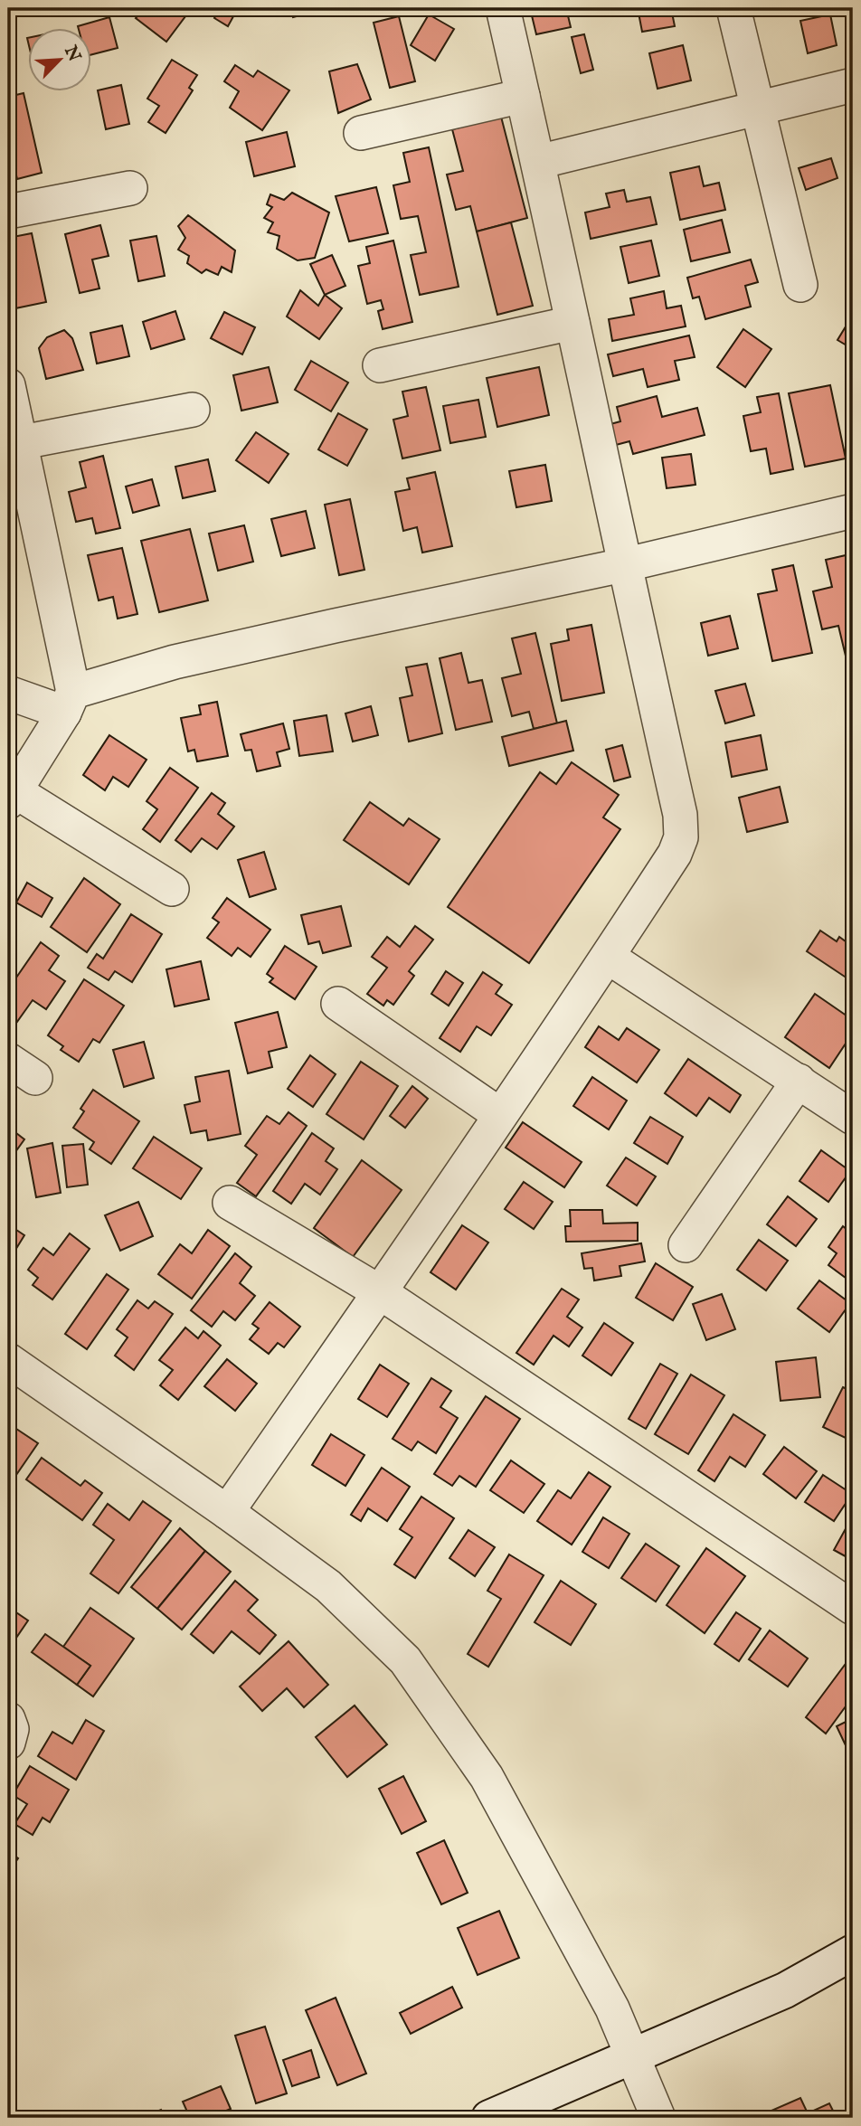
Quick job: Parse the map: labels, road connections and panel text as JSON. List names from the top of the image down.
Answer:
{
  "north": "top right"
}
